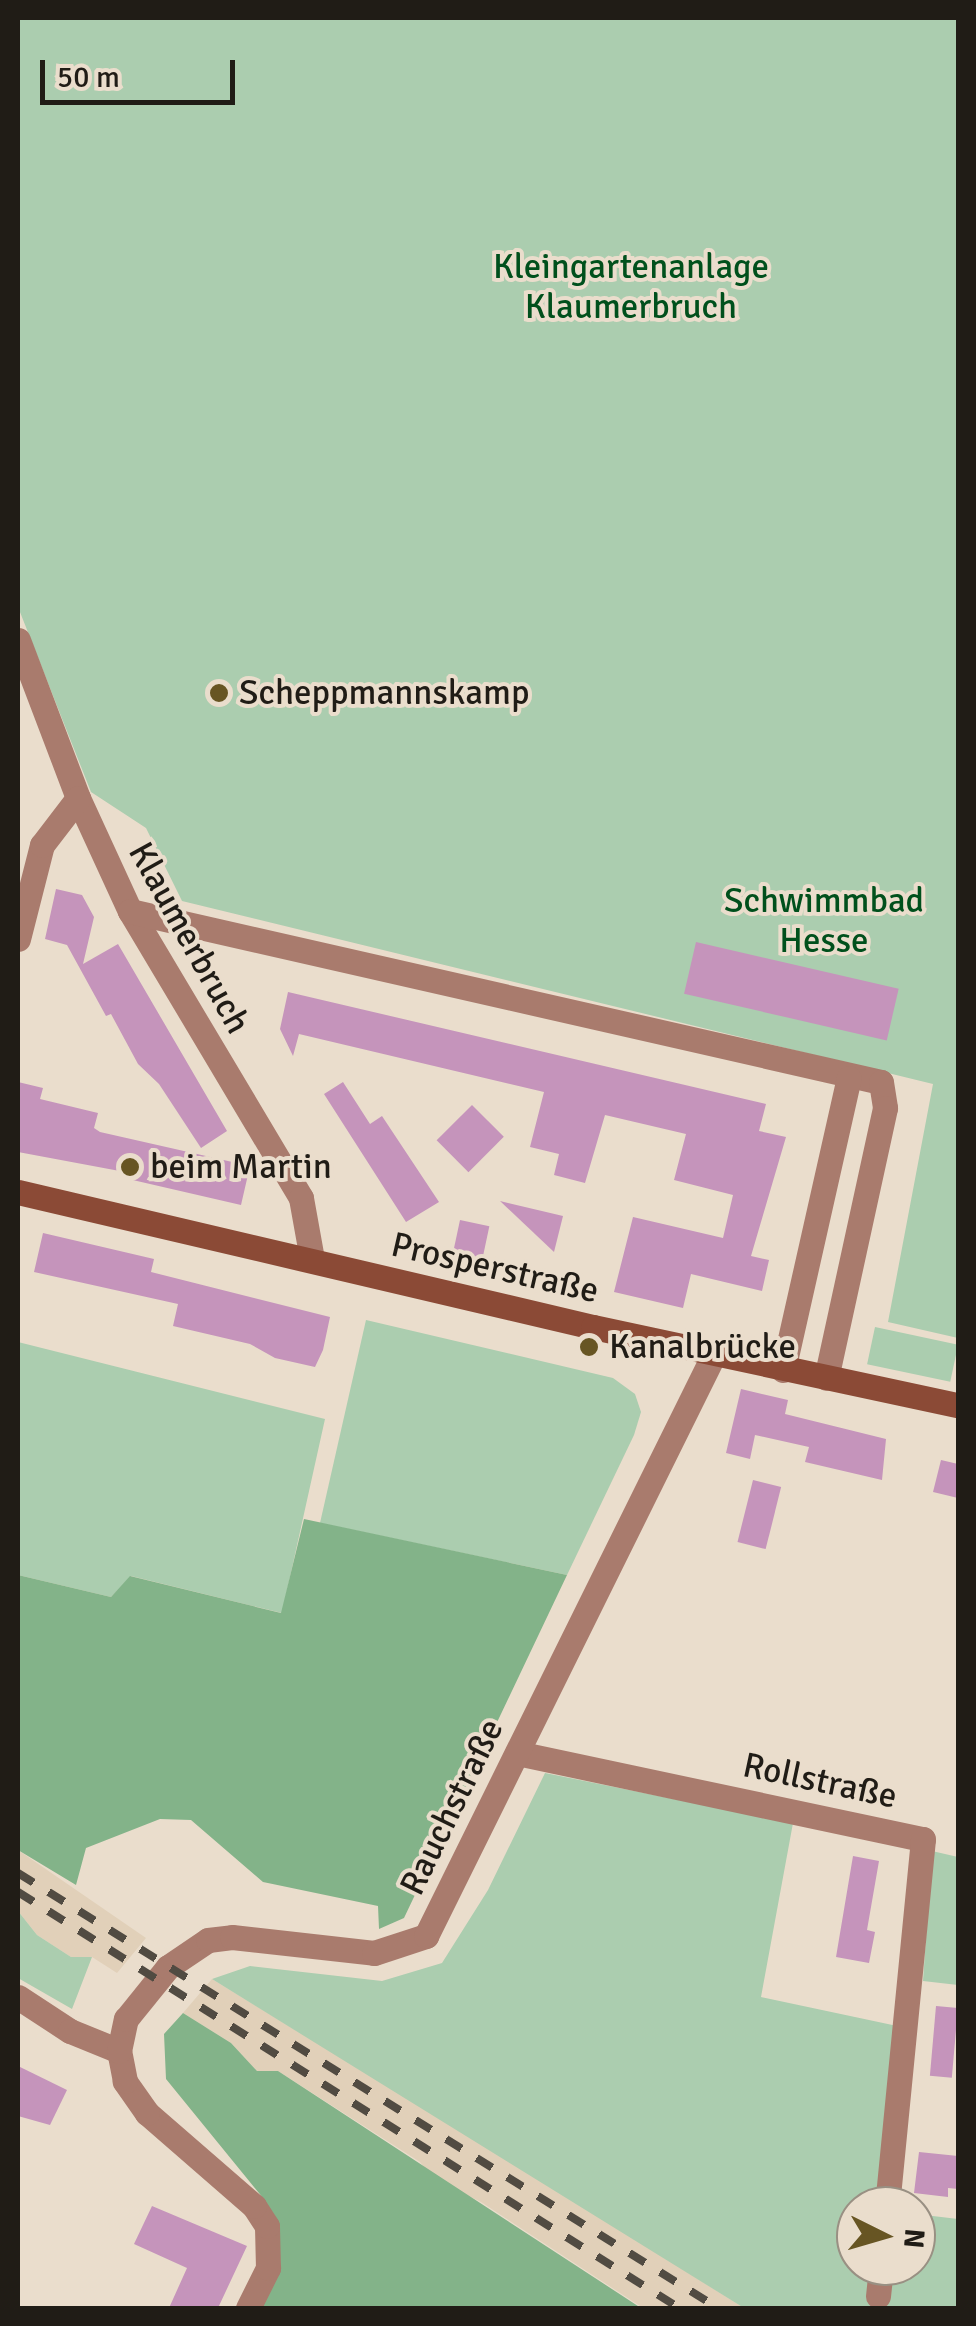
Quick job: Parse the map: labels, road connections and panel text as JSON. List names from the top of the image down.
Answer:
{
  "streets": {
    "main road": ["Prosperstraße"],
    "street": ["Klaumerbruch", "Rollstraße", "Rauchstraße"]
  },
  "crossings": [
    ["Klaumerbruch", "Prosperstraße"],
    ["Prosperstraße", "Rauchstraße"],
    ["Rollstraße", "Rauchstraße"]
  ],
  "parks": ["Kleingartenanlage Klaumerbruch", "Schwimmbad Hesse"],
  "places": ["Scheppmannskamp", "beim Martin", "Kanalbrücke"],
  "scale_bar": "50 m",
  "north": "right"
}
